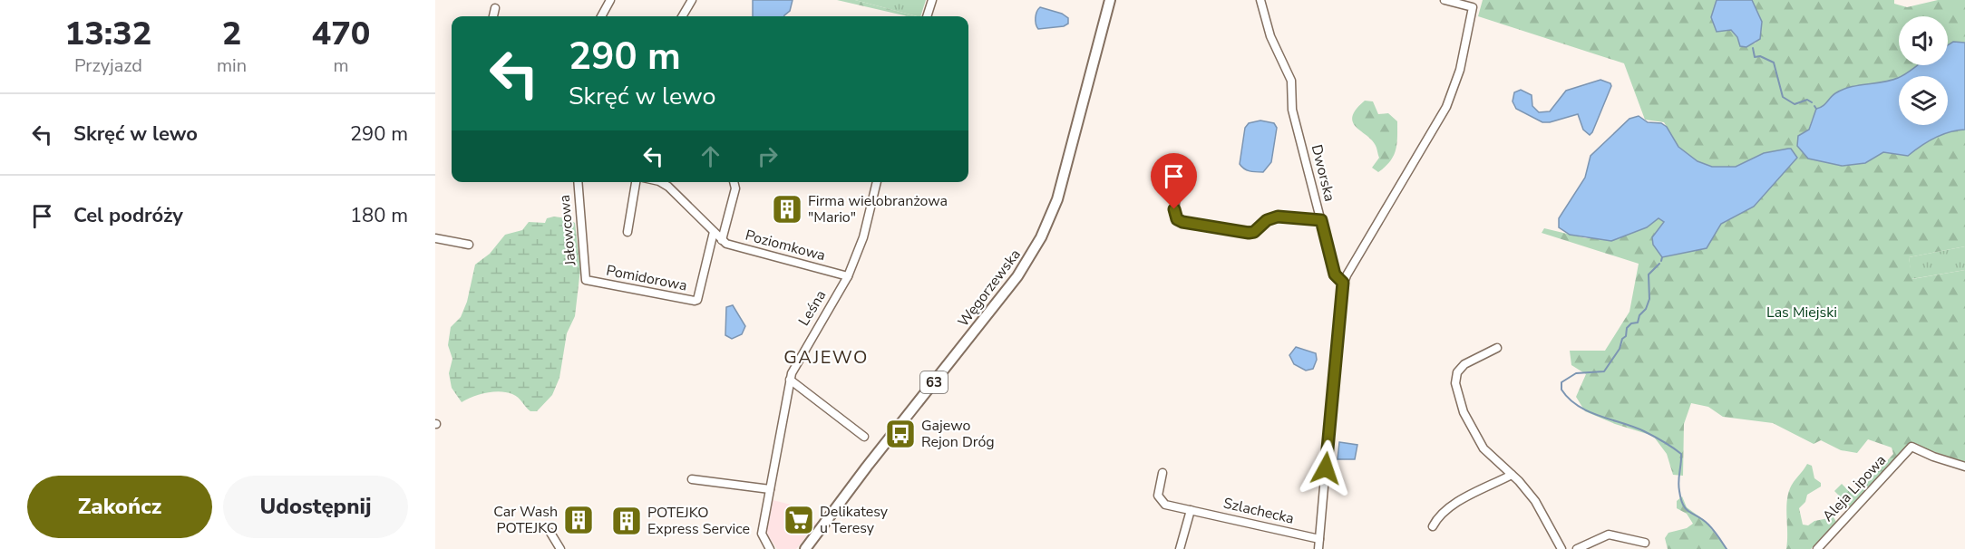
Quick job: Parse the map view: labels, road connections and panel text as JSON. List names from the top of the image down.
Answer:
{
  "streets": {
    "main road": ["Węgorzewska", "63"],
    "street": [
      "Dworska",
      "Jałowcowa",
      "Poziomkowa",
      "Pomidorowa",
      "Leśna",
      "Aleja Lipowa",
      "Szlachecka"
    ]
  },
  "crossings": [
    ["Jałowcowa", "Pomidorowa"],
    ["Poziomkowa", "Pomidorowa"],
    ["Poziomkowa", "Leśna"]
  ],
  "districts": ["GAJEWO"],
  "parks": ["Las Miejski"],
  "places": {
    "building": ["Firma wielobranżowa \"Mario\"", "Car Wash POTEJKO", "POTEJKO Express Service"],
    "bus stop": ["Gajewo Rejon Dróg"],
    "supermarket": ["Delikatesy u Teresy"]
  },
  "page": {
    "eta": [
      "13:32",
      "Przyjazd",
      "2",
      "min",
      "470",
      "m"
    ],
    "turn": ["290 m", "Skręć w lewo"],
    "list": [
      {
        "name": "Skręć w lewo",
        "value": "290 m"
      },
      {
        "name": "Cel podróży",
        "value": "180 m"
      }
    ],
    "buttons": ["Zakończ", "Udostępnij"]
  }
}
